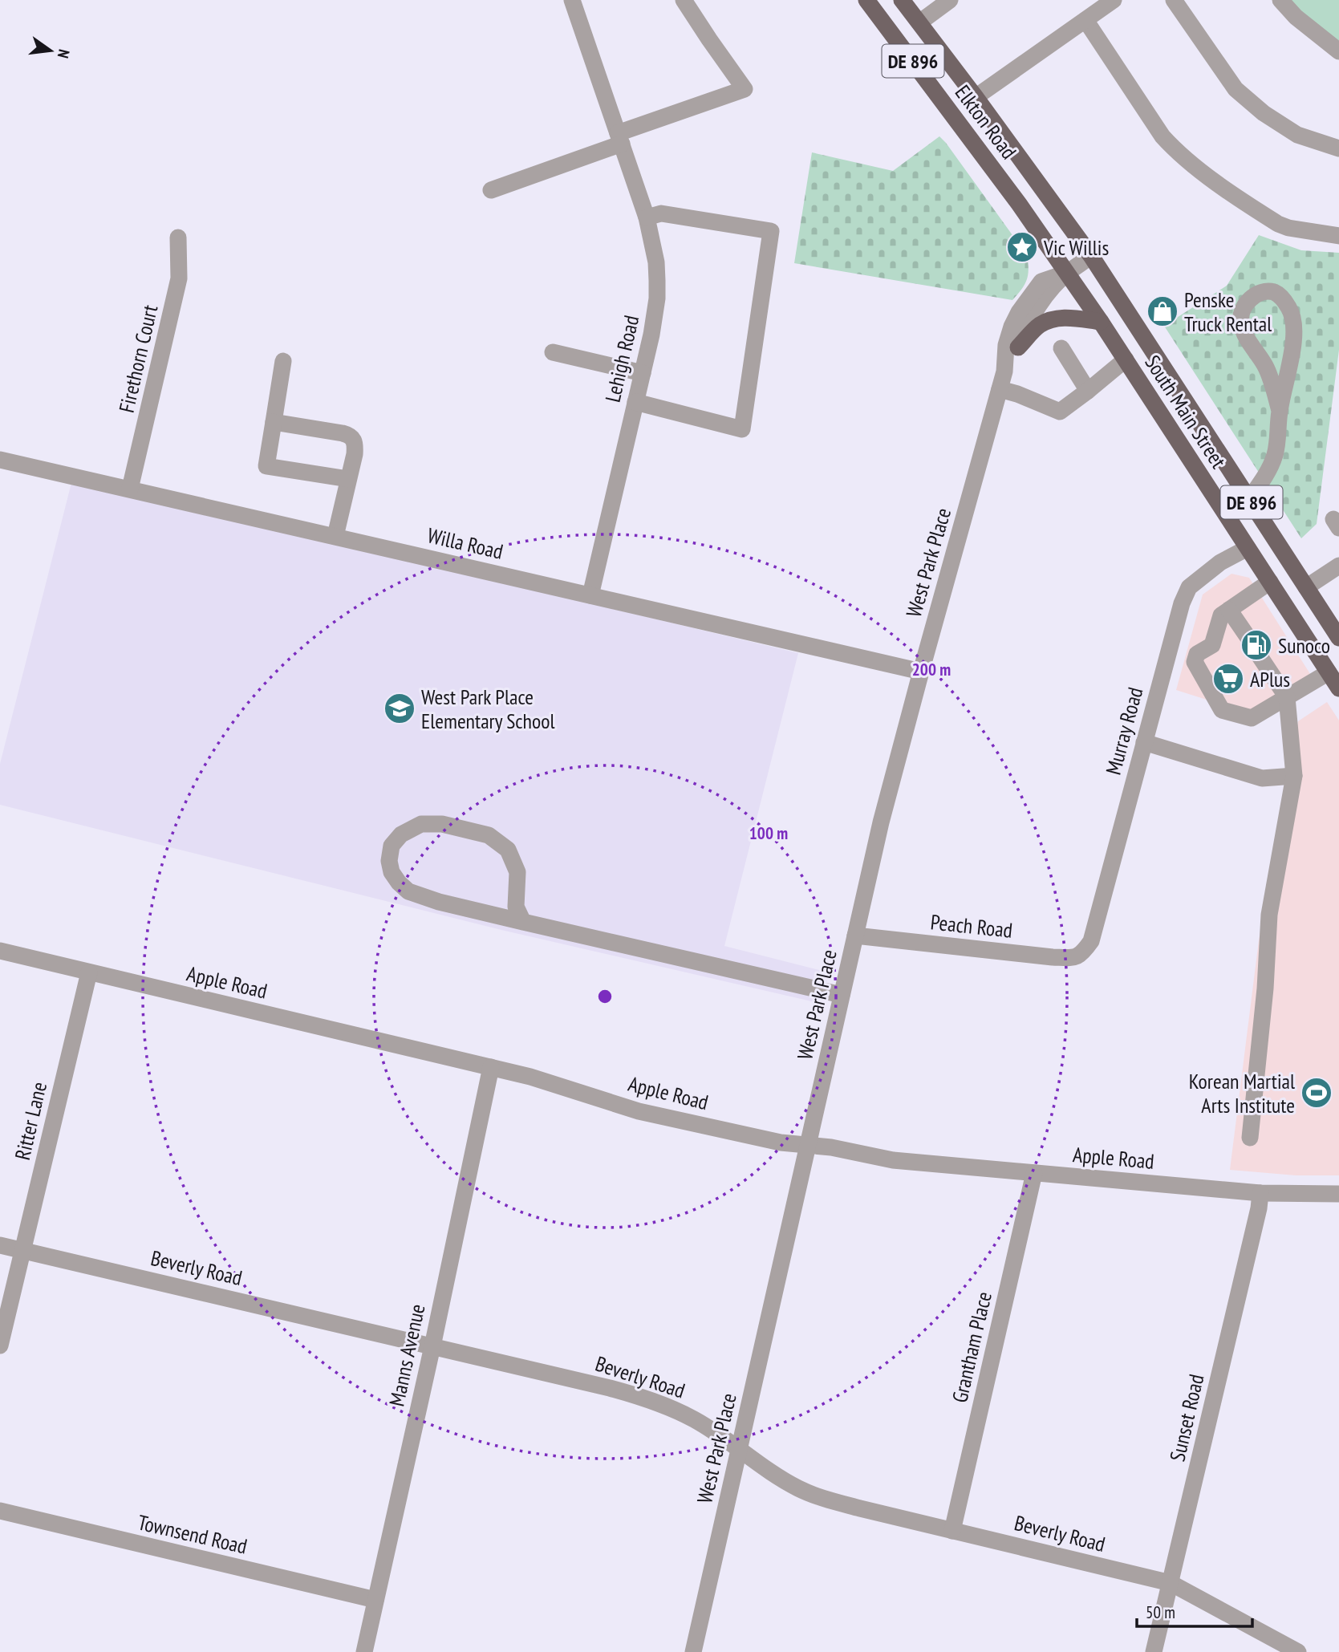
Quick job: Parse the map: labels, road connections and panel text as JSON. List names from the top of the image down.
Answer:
{
  "streets": {
    "main road": ["DE 896", "Elkton Road", "South Main Street"],
    "street": [
      "Firethorn Court",
      "Lehigh Road",
      "Willa Road",
      "West Park Place",
      "Murray Road",
      "Peach Road",
      "Apple Road",
      "Ritter Lane",
      "Beverly Road",
      "Grantham Place",
      "Manns Avenue",
      "Sunset Road",
      "Townsend Road"
    ]
  },
  "crossings": [
    ["Elkton Road", "South Main Street"],
    ["Elkton Road", "West Park Place"],
    ["Firethorn Court", "Willa Road"],
    ["Lehigh Road", "Willa Road"],
    ["South Main Street", "West Park Place"],
    ["South Main Street", "Murray Road"],
    ["Willa Road", "West Park Place"],
    ["West Park Place", "Peach Road"],
    ["West Park Place", "Apple Road"],
    ["West Park Place", "Beverly Road"],
    ["Murray Road", "Peach Road"],
    ["Apple Road", "Ritter Lane"],
    ["Apple Road", "Grantham Place"],
    ["Apple Road", "Manns Avenue"],
    ["Apple Road", "Sunset Road"],
    ["Ritter Lane", "Beverly Road"],
    ["Beverly Road", "Grantham Place"],
    ["Beverly Road", "Manns Avenue"],
    ["Beverly Road", "Sunset Road"],
    ["Manns Avenue", "Townsend Road"]
  ],
  "places": {
    "place": ["Vic Willis"],
    "shop": ["Penske Truck Rental"],
    "fuel station": ["Sunoco"],
    "supermarket": ["APlus"],
    "school or university": ["West Park Place Elementary School"],
    "sports": ["Korean Martial Arts Institute"]
  },
  "scale_bar": "50 m",
  "north": "right",
  "rings": ["200 m", "100 m"]
}
